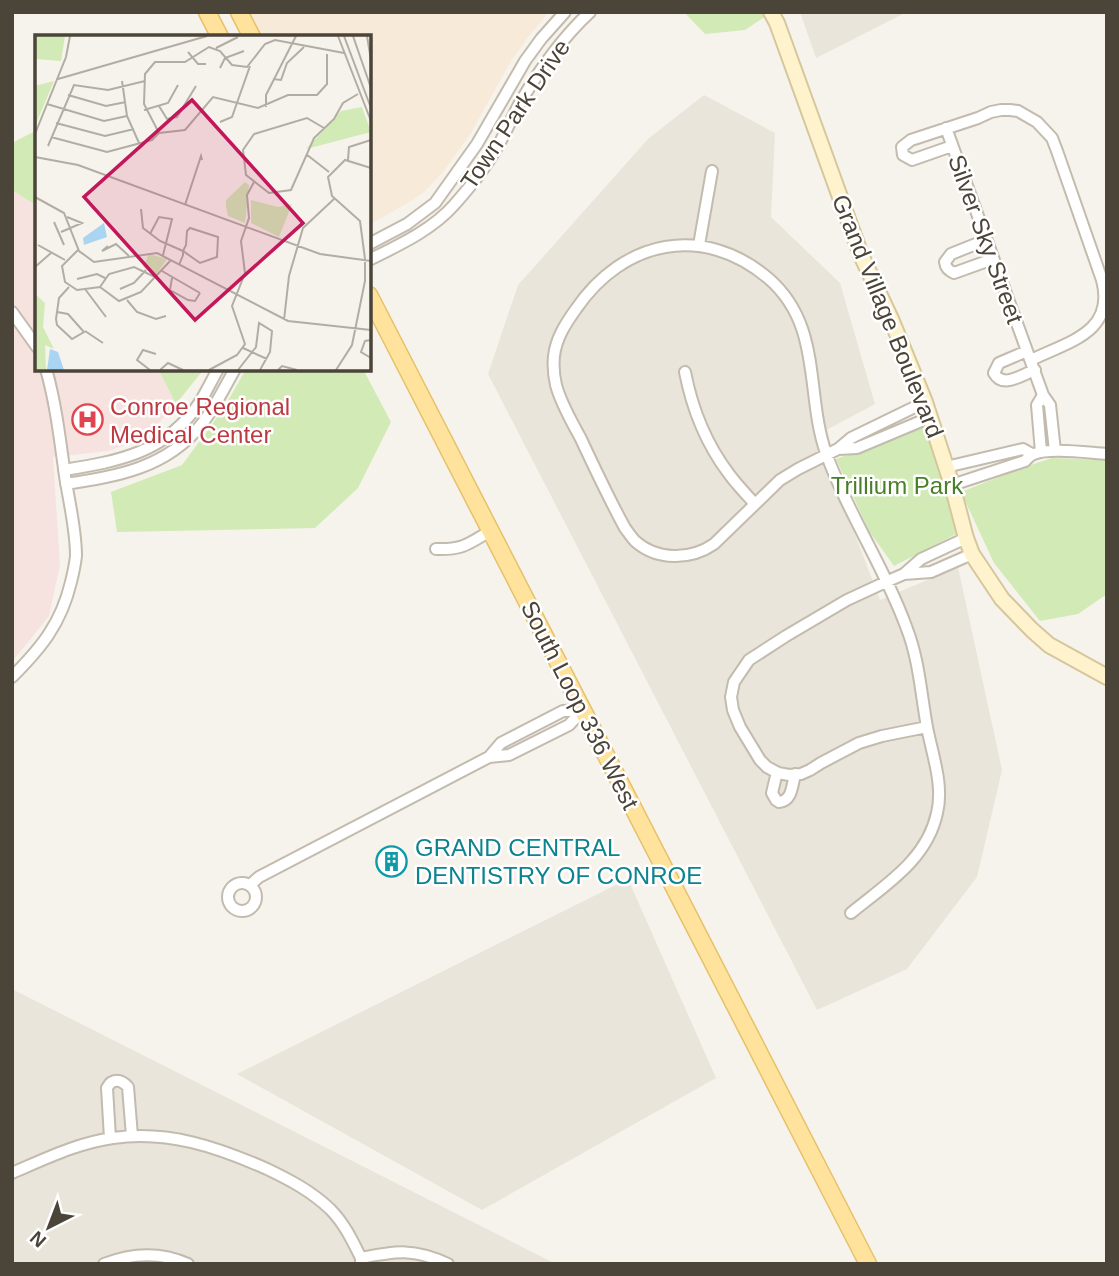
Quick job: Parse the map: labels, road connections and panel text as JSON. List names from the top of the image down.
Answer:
{
  "streets": {
    "main road": ["South Loop 336 West"],
    "street": ["Town Park Drive", "Silver Sky Street", "Grand Village Boulevard"]
  },
  "parks": ["Trillium Park"],
  "places": {
    "hospital": ["Conroe Regional Medical Center"],
    "building": ["GRAND CENTRAL DENTISTRY OF CONROE"]
  },
  "north": "bottom left"
}
